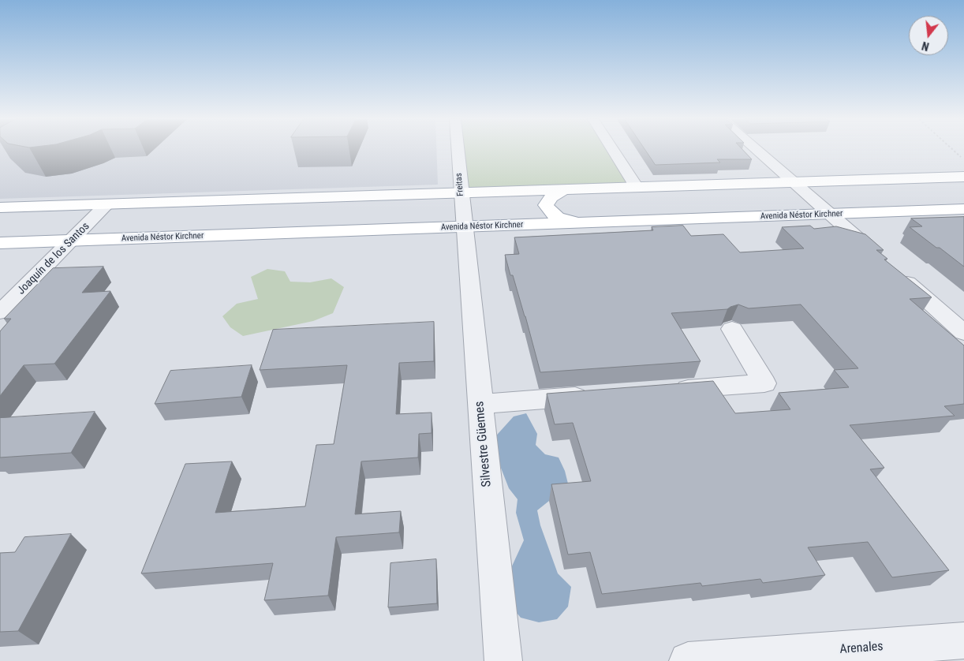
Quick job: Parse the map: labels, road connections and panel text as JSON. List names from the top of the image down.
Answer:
{
  "streets": {
    "main road": ["Avenida Néstor Kirchner"],
    "street": [
      "Freitas",
      "Joaquín de los Santos",
      "Silvestre Güemes",
      "Arenales"
    ]
  },
  "crossings": [
    ["Freitas", "Avenida Néstor Kirchner"],
    ["Freitas", "Silvestre Güemes"],
    ["Avenida Néstor Kirchner", "Joaquín de los Santos"],
    ["Avenida Néstor Kirchner", "Silvestre Güemes"]
  ],
  "north": "bottom"
}
